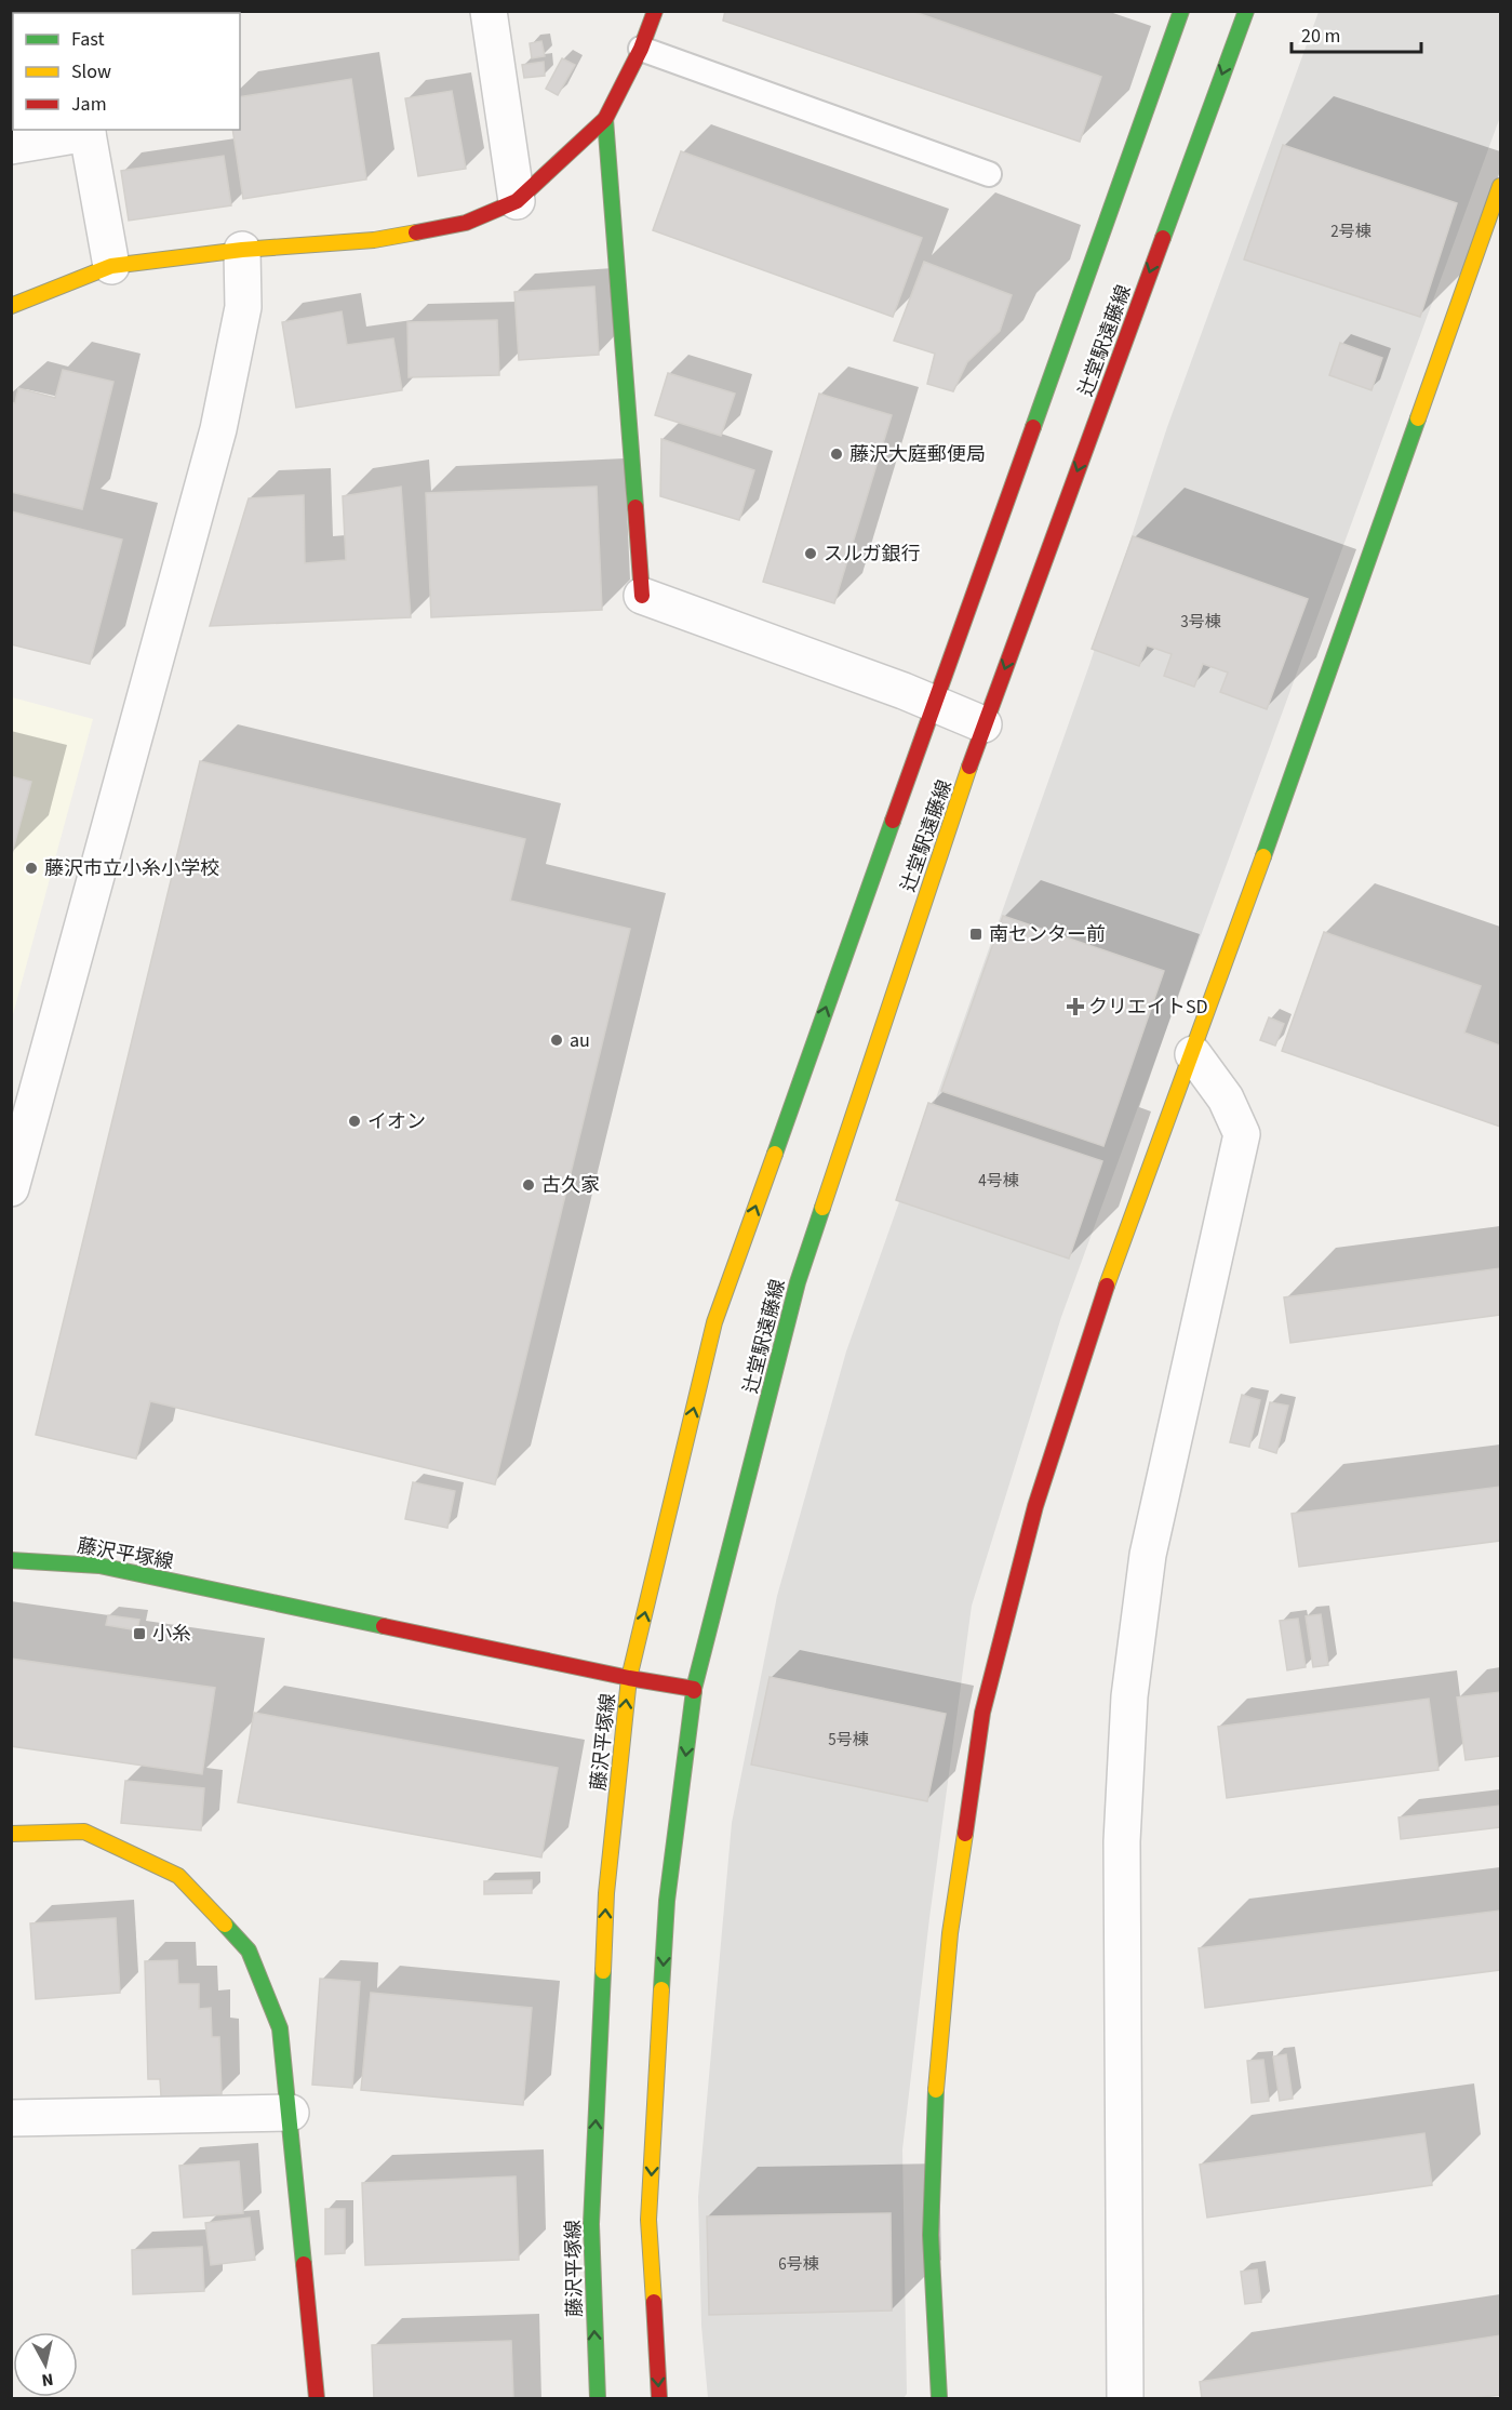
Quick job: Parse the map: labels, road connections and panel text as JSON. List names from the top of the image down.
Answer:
{
  "streets": {
    "street": ["辻堂駅遠藤線", "藤沢平塚線"]
  },
  "crossings": [
    ["辻堂駅遠藤線", "藤沢平塚線"]
  ],
  "places": {
    "other": [
      "藤沢大庭郵便局",
      "スルガ銀行",
      "藤沢市立小糸小学校",
      "au",
      "イオン",
      "古久家"
    ],
    "transit": ["南センター前", "小糸"],
    "health": ["クリエイトSD"]
  },
  "house_numbers": [
    "2号棟",
    "3号棟",
    "4号棟",
    "5号棟",
    "6号棟"
  ],
  "legend": ["Fast", "Slow", "Jam"],
  "scale_bar": "20 m",
  "north": "bottom"
}
